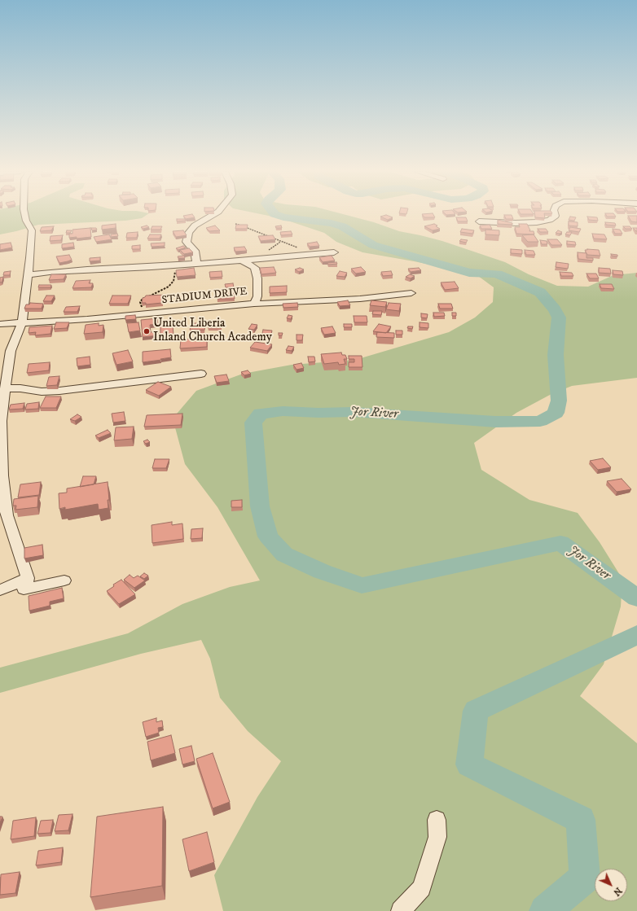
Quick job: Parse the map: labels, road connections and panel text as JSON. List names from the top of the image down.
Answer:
{
  "streets": {
    "street": ["STADIUM DRIVE"]
  },
  "water": ["Jor River"],
  "places": ["United Liberia Inland Church Academy"],
  "north": "bottom right"
}
